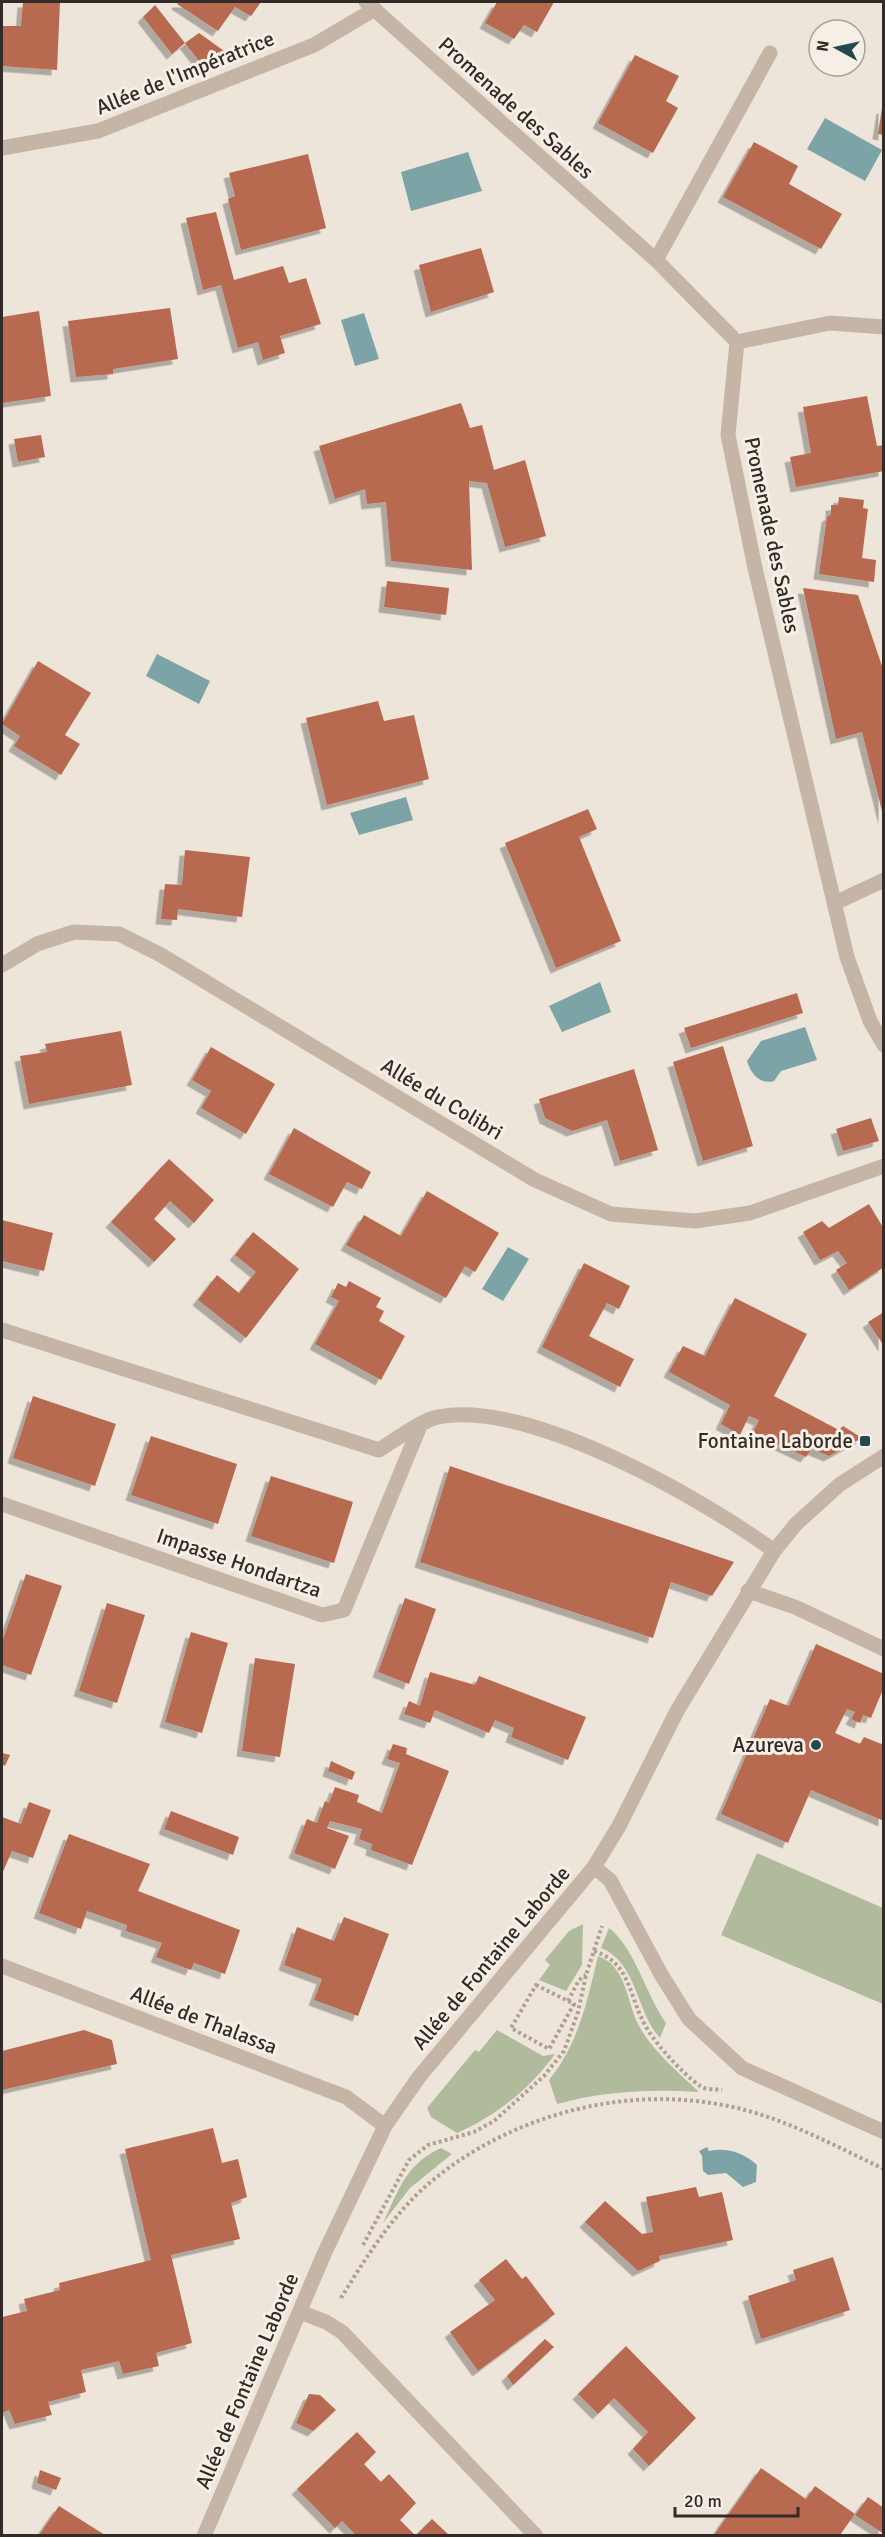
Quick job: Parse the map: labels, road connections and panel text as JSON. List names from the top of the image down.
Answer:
{
  "streets": {
    "street": [
      "Allée de l'Impératrice",
      "Promenade des Sables",
      "Allée du Colibri",
      "Impasse Hondartza",
      "Allée de Fontaine Laborde",
      "Allée de Thalassa"
    ]
  },
  "crossings": [
    ["Allée de l'Impératrice", "Promenade des Sables"],
    ["Allée de Fontaine Laborde", "Allée de Thalassa"]
  ],
  "places": {
    "transit": ["Fontaine Laborde"],
    "other": ["Azureva"]
  },
  "scale_bar": "20 m",
  "north": "left"
}
